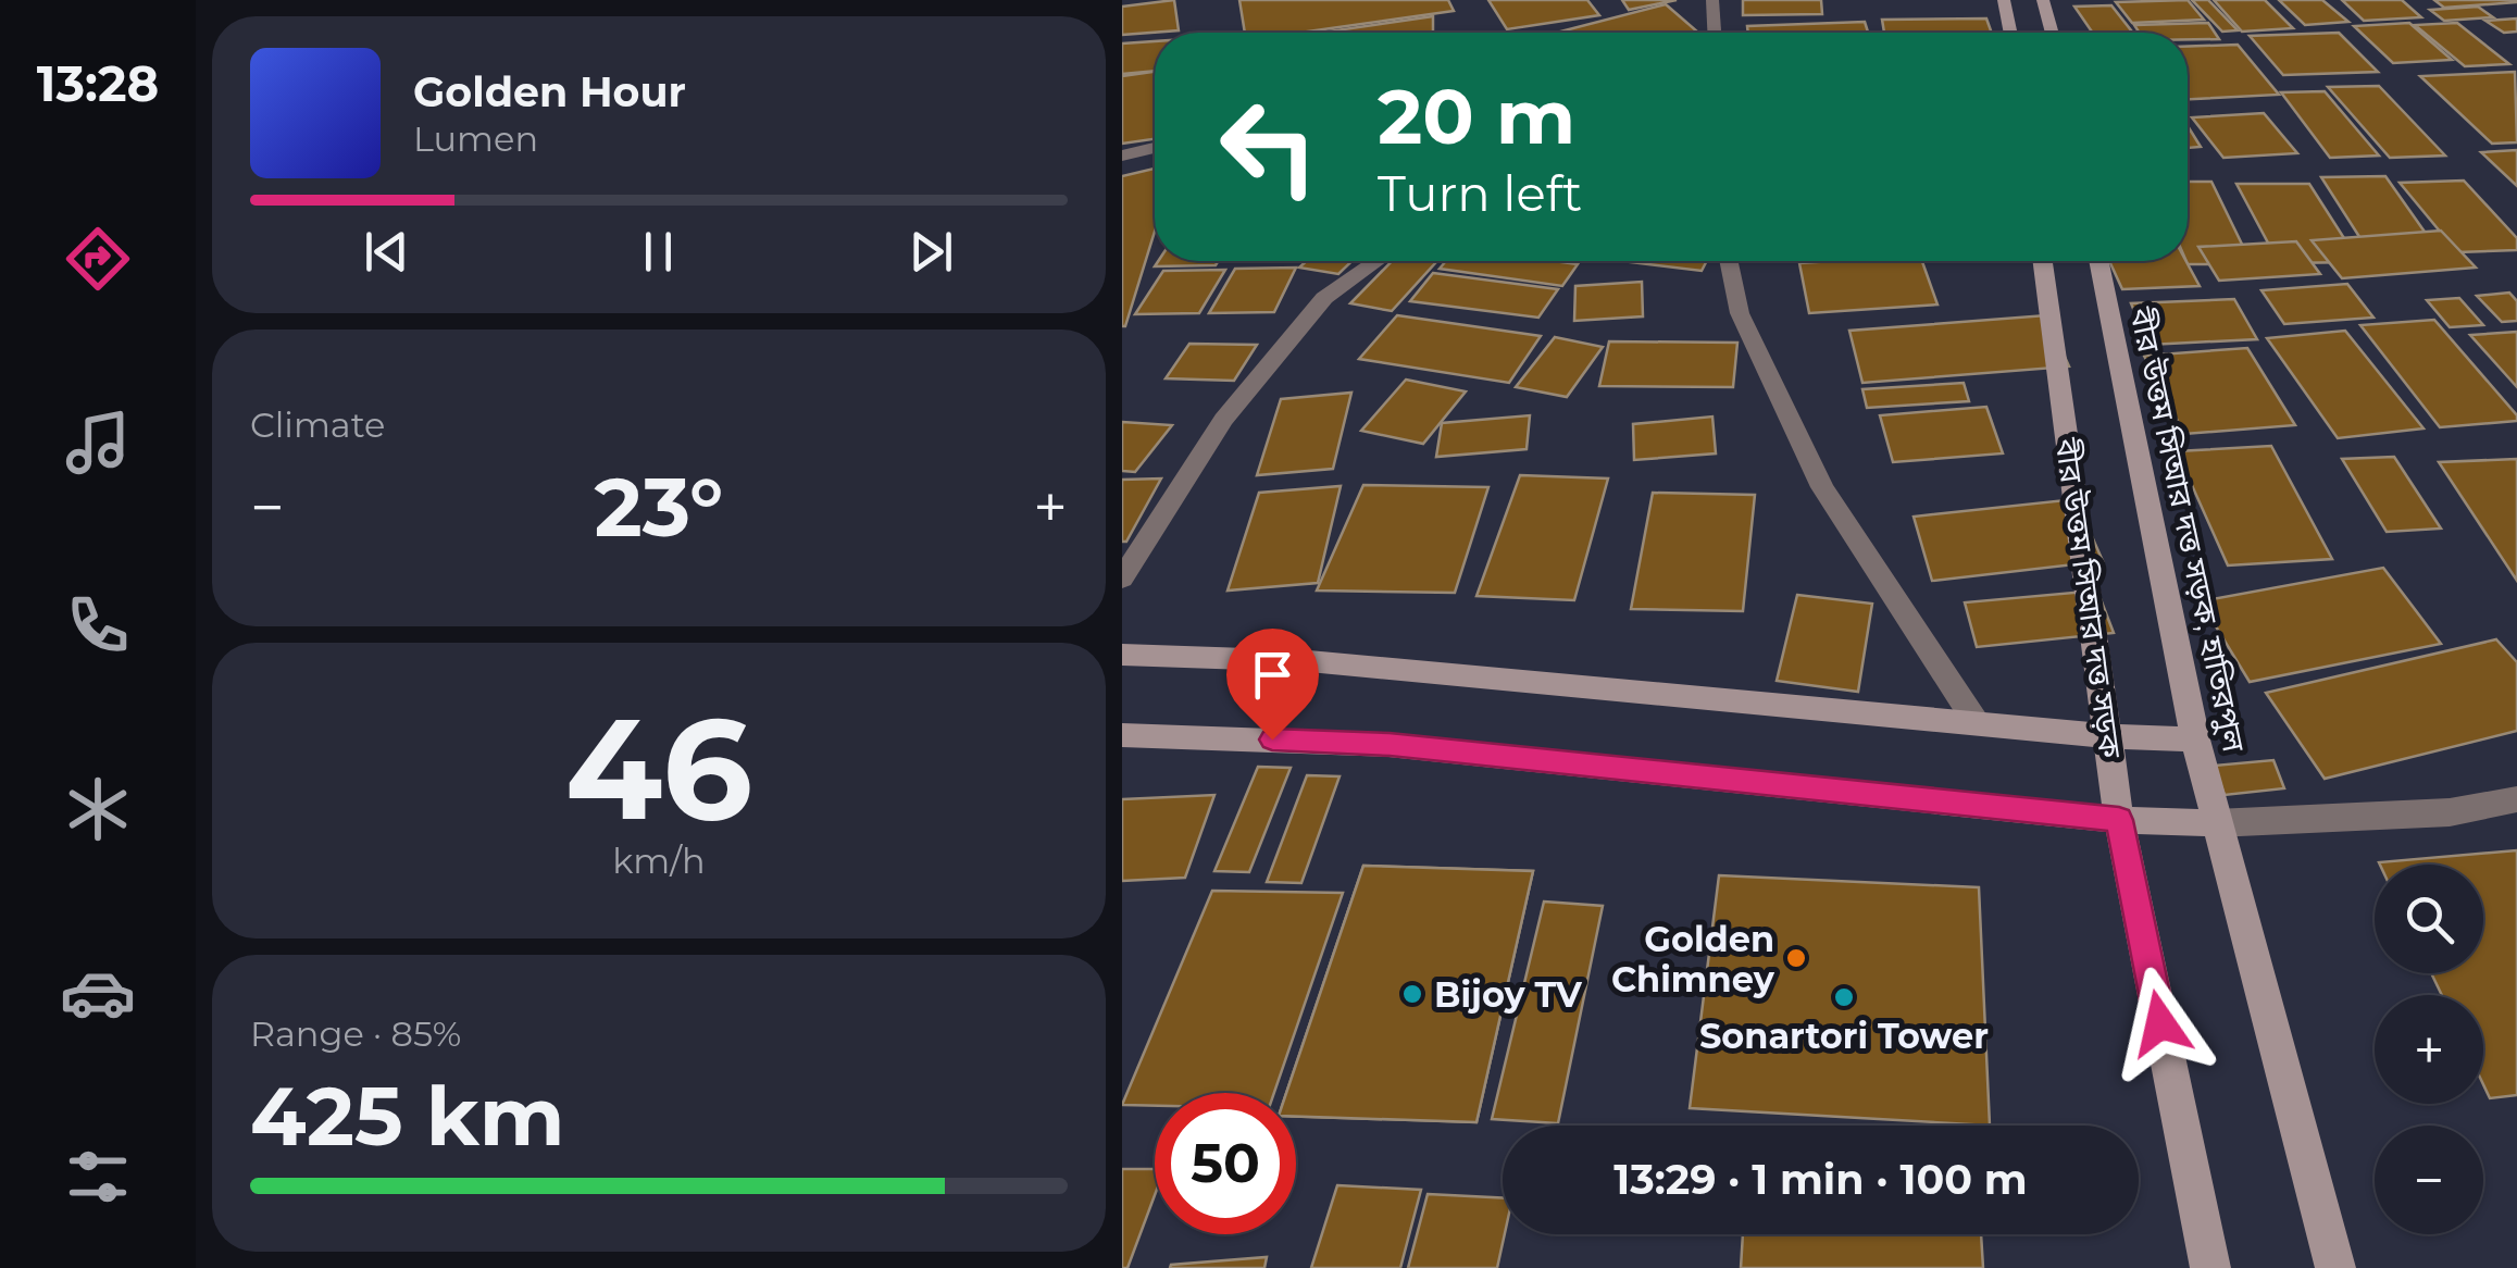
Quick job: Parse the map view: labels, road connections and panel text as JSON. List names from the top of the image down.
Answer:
{
  "streets": {
    "main road": ["বীর উত্তম সিআর দত্ত সড়ক, হাতিরপুল", "বীর উত্তম সিআর দত্ত সড়ক"]
  },
  "places": ["Golden Chimney", "Bijoy TV", "Sonartori Tower"],
  "page": {
    "tabs": "13:28",
    "turn": ["20 m", "Turn left"],
    "song": ["Golden Hour", "Lumen"],
    "tile": [
      "Climate",
      ["46", "km/h"],
      ["Range · 85%", "425 km"]
    ],
    "heat": ["−", "23°", "+"],
    "map_buttons": ["+", "−"],
    "limit": "50",
    "trip": "13:29 · 1 min · 100 m"
  }
}
